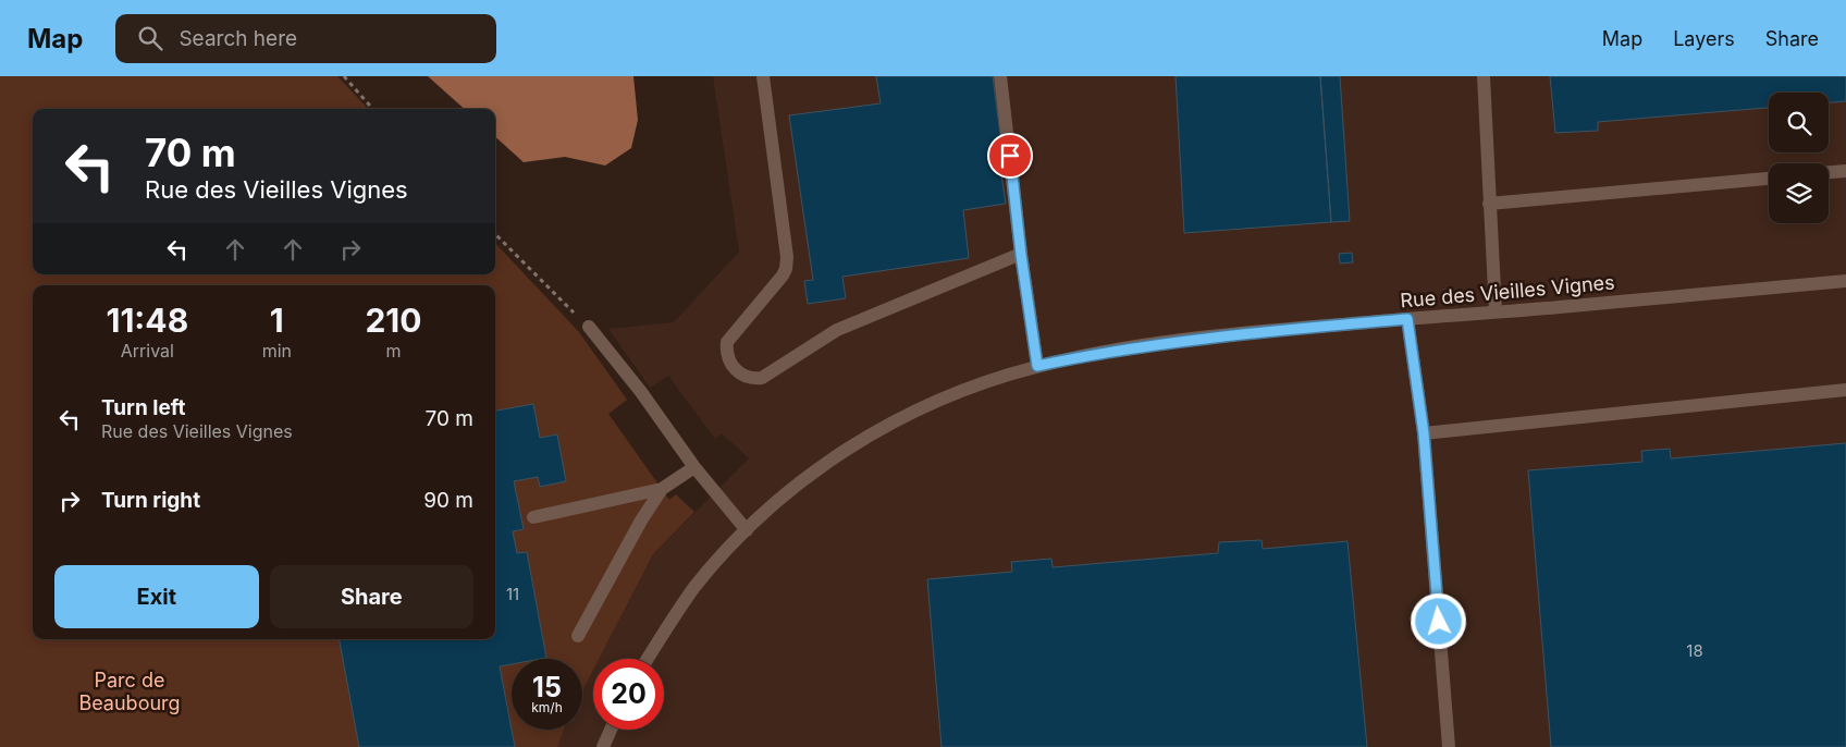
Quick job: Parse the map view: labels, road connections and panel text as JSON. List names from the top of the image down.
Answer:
{
  "streets": {
    "street": ["Rue des Vieilles Vignes"]
  },
  "parks": ["Parc de Beaubourg"],
  "house_numbers": ["11", "18"],
  "page": {
    "header": "Map",
    "search": "Search here",
    "nav": ["Map", "Layers", "Share"],
    "turn": ["70 m", "Rue des Vieilles Vignes"],
    "eta": [
      "11:48",
      "Arrival",
      "1",
      "min",
      "210",
      "m"
    ],
    "list": [
      {
        "name": "Turn left",
        "note": "Rue des Vieilles Vignes",
        "value": "70 m"
      },
      {
        "name": "Turn right",
        "value": "90 m"
      }
    ],
    "buttons": ["Exit", "Share"],
    "speed": "15 km/h",
    "limit": "20"
  }
}
